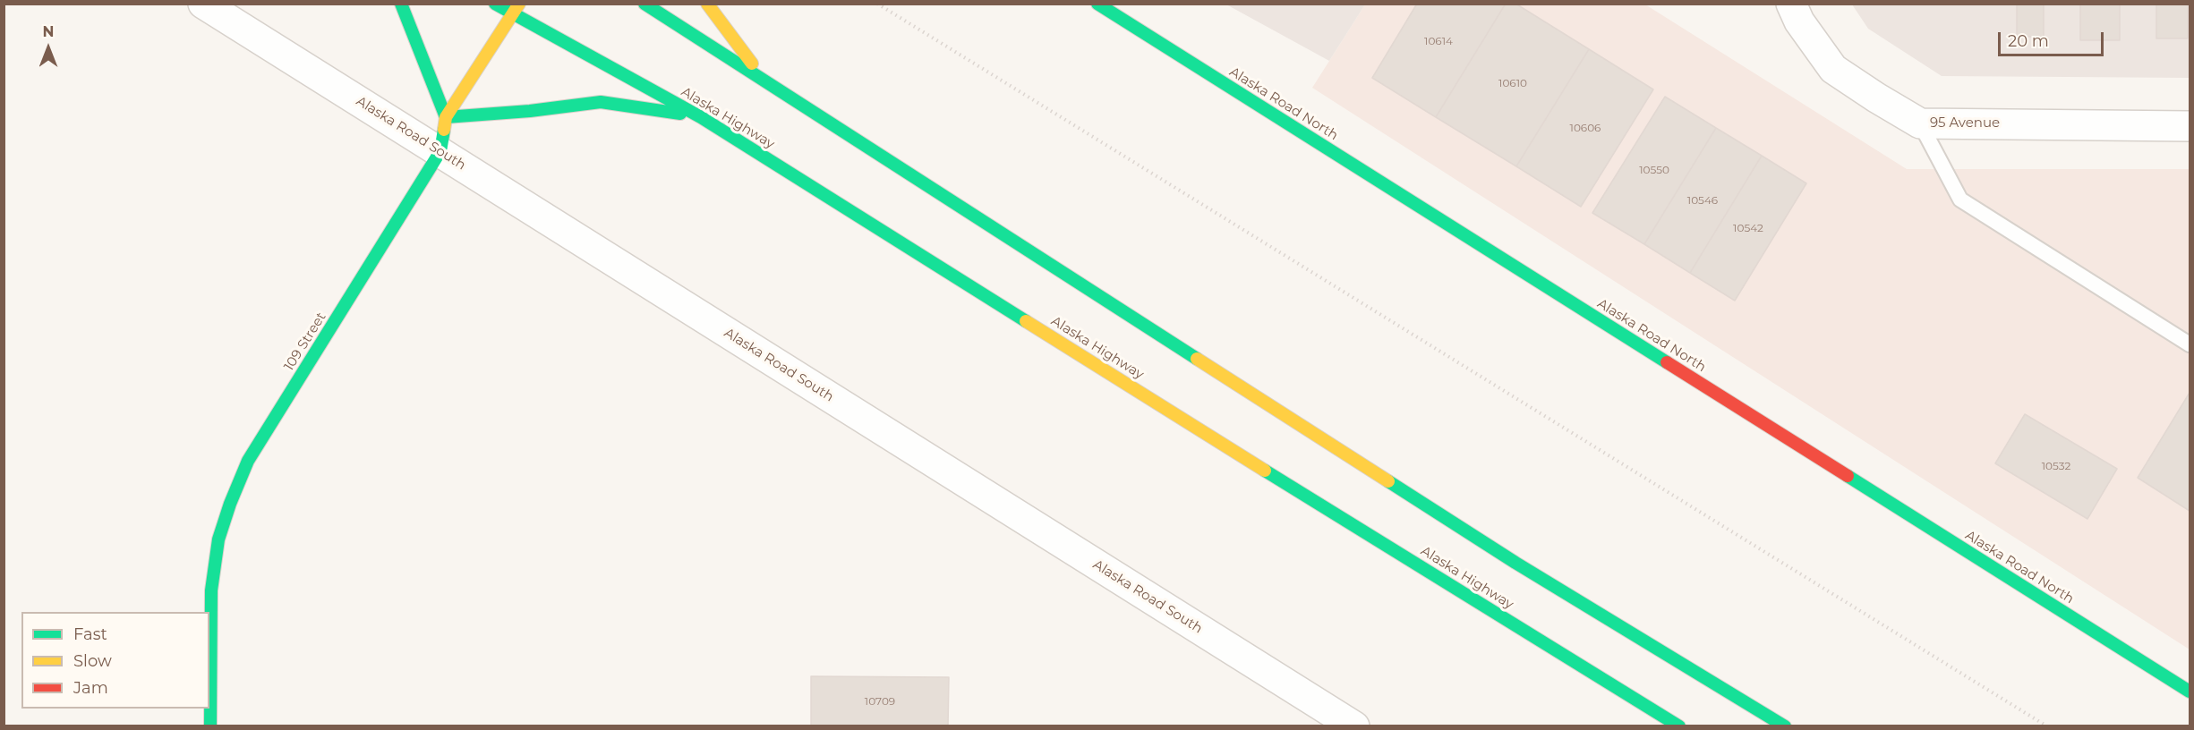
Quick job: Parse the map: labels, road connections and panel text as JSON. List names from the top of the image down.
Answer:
{
  "streets": {
    "main road": ["Alaska Road North", "Alaska Highway", "109 Street"],
    "street": ["95 Avenue", "Alaska Road South"]
  },
  "crossings": [
    ["Alaska Highway", "109 Street"],
    ["Alaska Road South", "109 Street"]
  ],
  "house_numbers": [
    "10614",
    "10610",
    "10606",
    "10550",
    "10546",
    "10542",
    "10532",
    "10709"
  ],
  "legend": ["Fast", "Slow", "Jam"],
  "scale_bar": "20 m",
  "north": "top"
}
